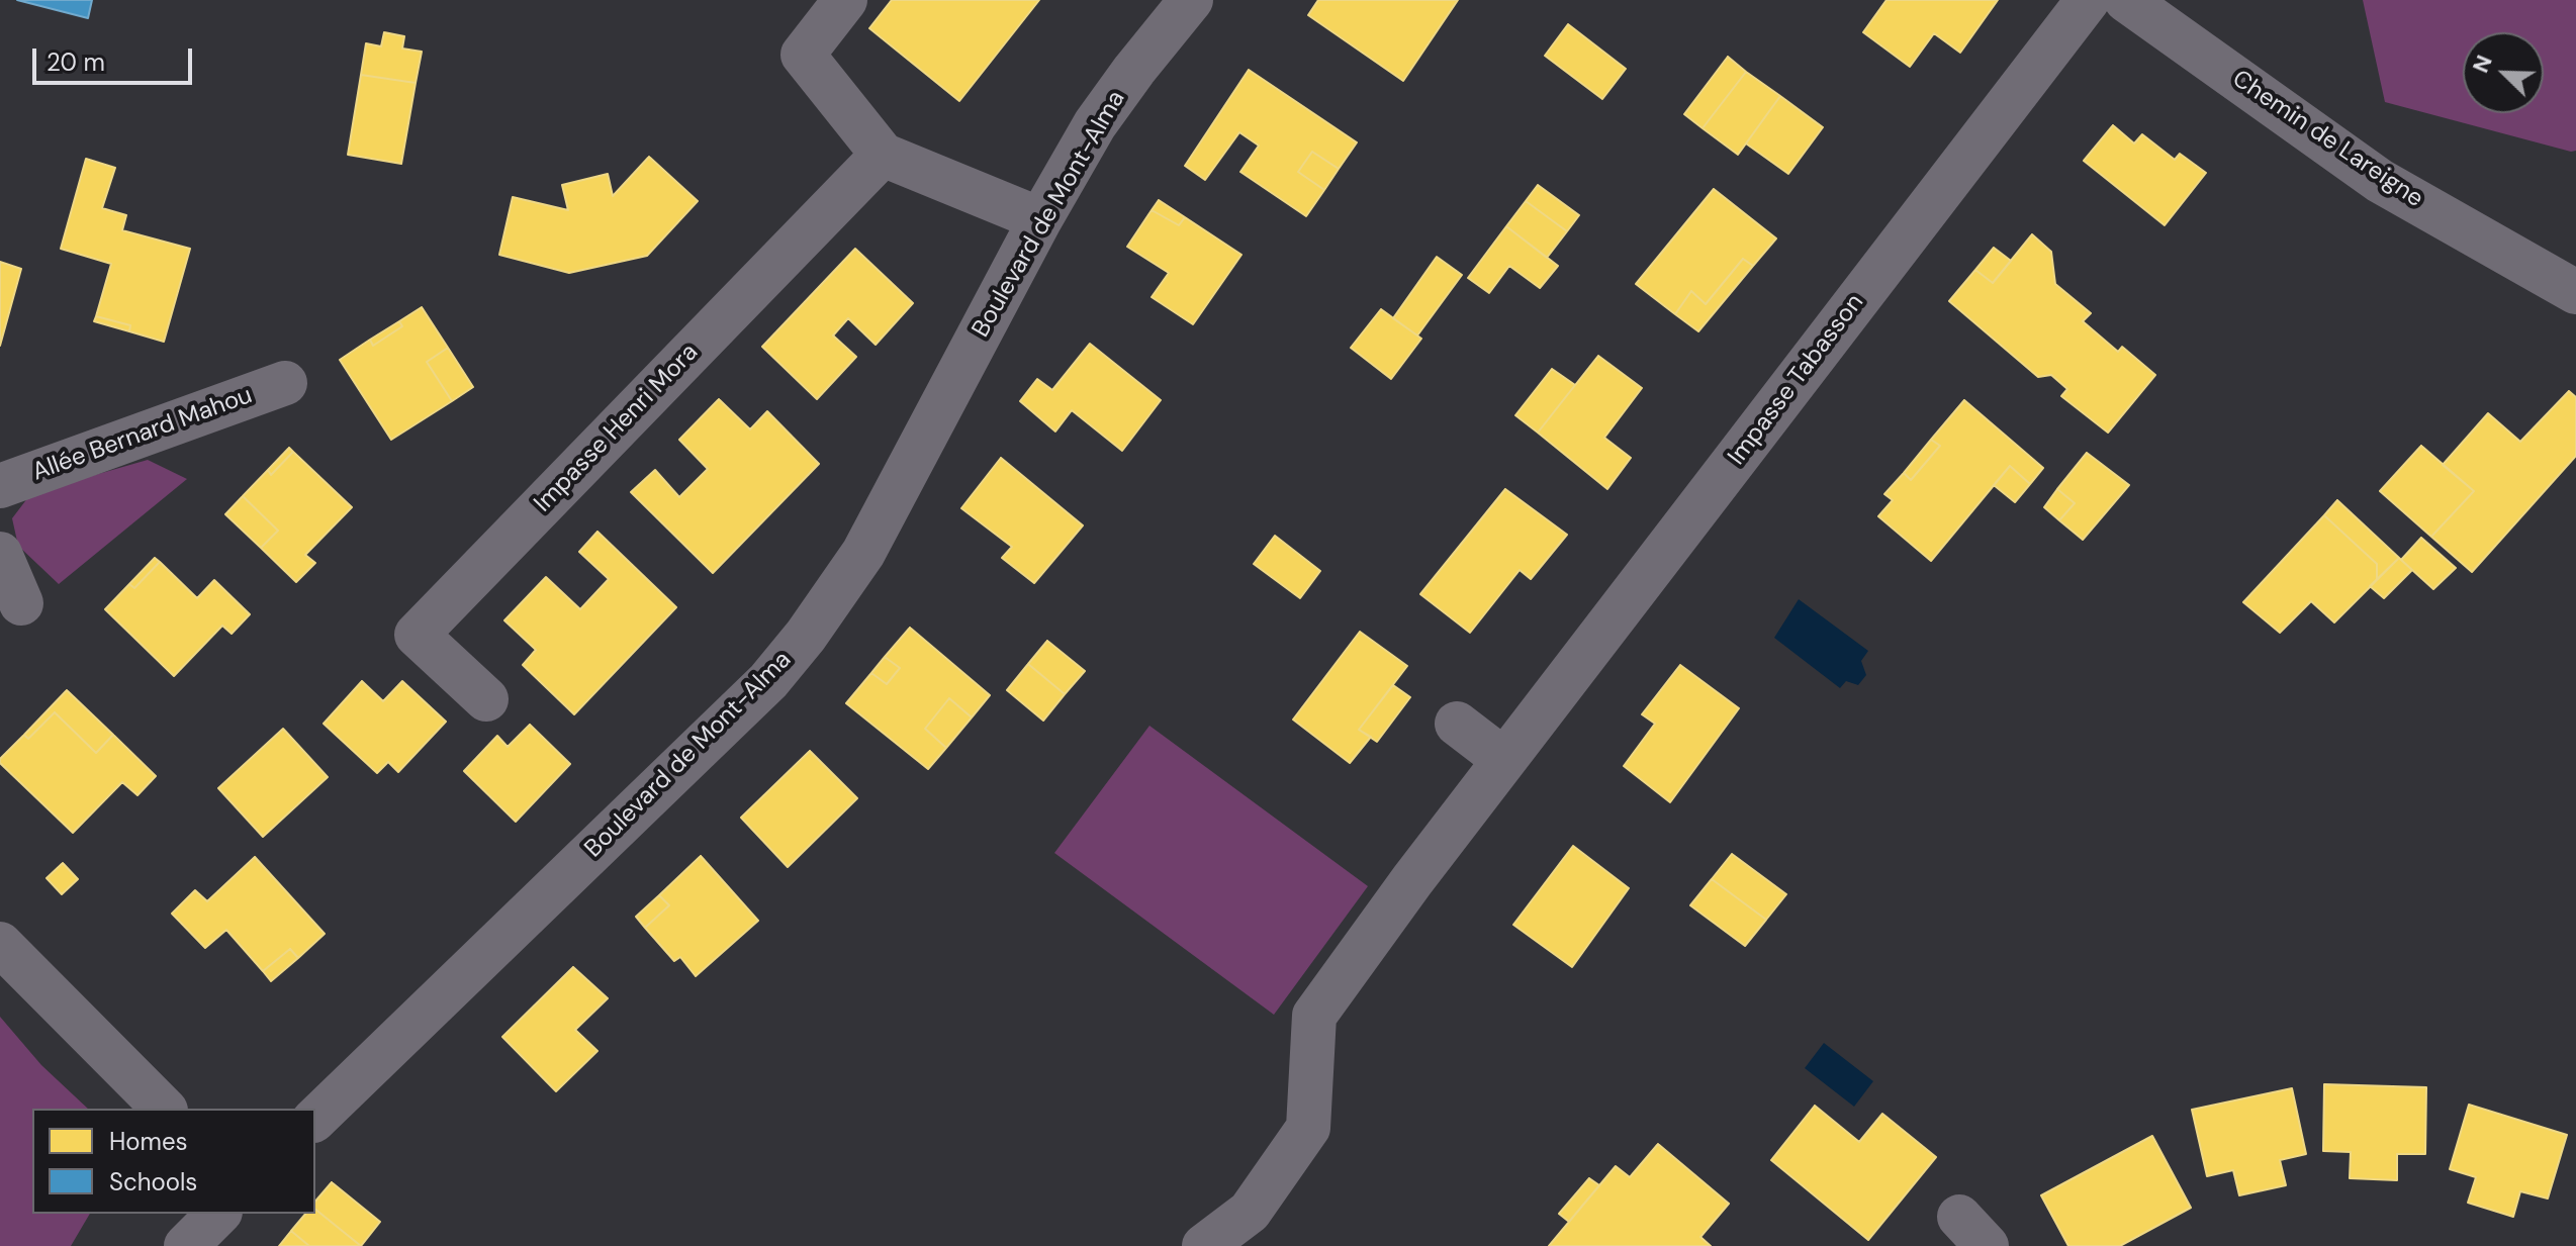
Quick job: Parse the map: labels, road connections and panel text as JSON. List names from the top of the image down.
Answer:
{
  "streets": {
    "street": [
      "Chemin de Lareigne",
      "Boulevard de Mont-Alma",
      "Impasse Tabasson",
      "Impasse Henri Mora",
      "Allée Bernard Mahou"
    ]
  },
  "legend": ["Homes", "Schools"],
  "scale_bar": "20 m",
  "north": "top left"
}
